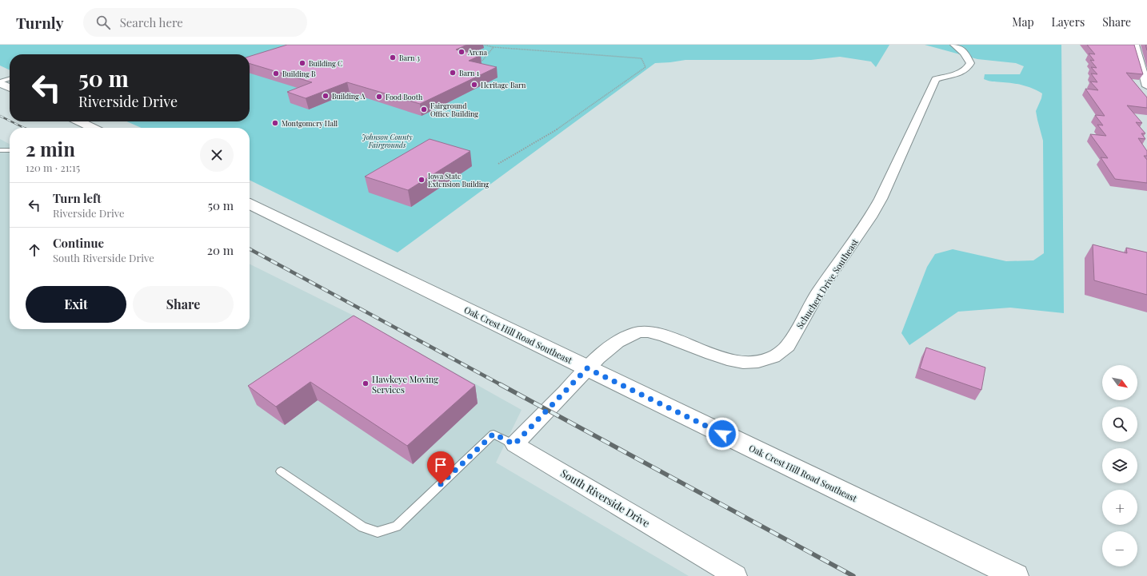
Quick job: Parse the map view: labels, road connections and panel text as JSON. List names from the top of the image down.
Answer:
{
  "streets": {
    "main road": ["Oak Crest Hill Road Southeast"],
    "street": ["Schuchert Drive Southeast", "South Riverside Drive"]
  },
  "crossings": [
    ["Schuchert Drive Southeast", "Oak Crest Hill Road Southeast"],
    ["Schuchert Drive Southeast", "South Riverside Drive"]
  ],
  "parks": ["Johnson County Fairgrounds"],
  "places": [
    "Arena",
    "Barn 3",
    "Building C",
    "Barn 1",
    "Building B",
    "Heritage Barn",
    "Building A",
    "Food Booth",
    "Fairground Office Building",
    "Montgomery Hall",
    "Iowa State Extension Building",
    "Hawkeye Moving Services"
  ],
  "north": "bottom right",
  "page": {
    "header": "Turnly",
    "search": "Search here",
    "nav": ["Map", "Layers", "Share"],
    "turn": ["50 m", "Riverside Drive"],
    "heading": ["2 min", "120 m · 21:15"],
    "list": [
      {
        "name": "Turn left",
        "note": "Riverside Drive",
        "value": "50 m"
      },
      {
        "name": "Continue",
        "note": "South Riverside Drive",
        "value": "20 m"
      }
    ],
    "buttons": ["Exit", "Share"],
    "map_buttons": ["+", "−"]
  }
}
